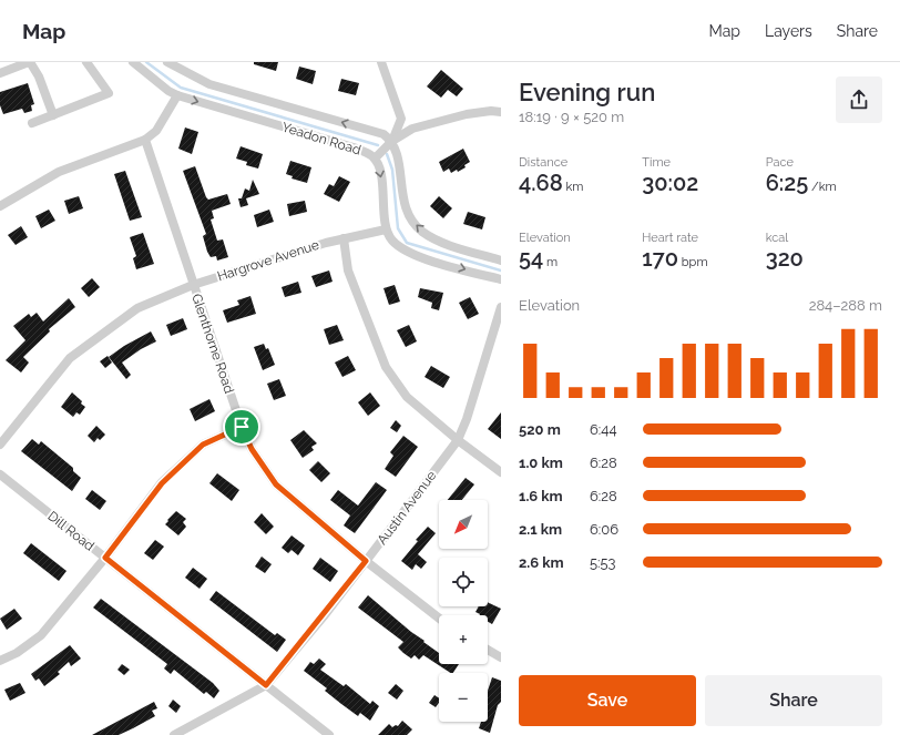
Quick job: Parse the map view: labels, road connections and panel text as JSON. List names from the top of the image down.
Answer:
{
  "streets": {
    "street": [
      "Yeadon Road",
      "Hargrove Avenue",
      "Glenthorne Road",
      "Austin Avenue",
      "Dill Road"
    ]
  },
  "crossings": [
    ["Yeadon Road", "Hargrove Avenue"],
    ["Hargrove Avenue", "Glenthorne Road"],
    ["Glenthorne Road", "Austin Avenue"],
    ["Austin Avenue", "Dill Road"]
  ],
  "north": "bottom left",
  "page": {
    "header": "Map",
    "nav": ["Map", "Layers", "Share"],
    "heading": ["Evening run", "18:19 · 9 × 520 m"],
    "stats": [
      ["Distance", "4.68 km"],
      ["Time", "30:02"],
      ["Pace", "6:25 /km"],
      ["Elevation", "54 m"],
      ["Heart rate", "170 bpm"],
      ["kcal", "320"]
    ],
    "chart": ["Elevation", "284–288 m"],
    "list": [
      {
        "name": "520 m",
        "note": "6:44"
      },
      {
        "name": "1.0 km",
        "note": "6:28"
      },
      {
        "name": "1.6 km",
        "note": "6:28"
      },
      {
        "name": "2.1 km",
        "note": "6:06"
      },
      {
        "name": "2.6 km",
        "note": "5:53"
      }
    ],
    "map_buttons": ["+", "−"],
    "buttons": ["Save", "Share"]
  }
}
